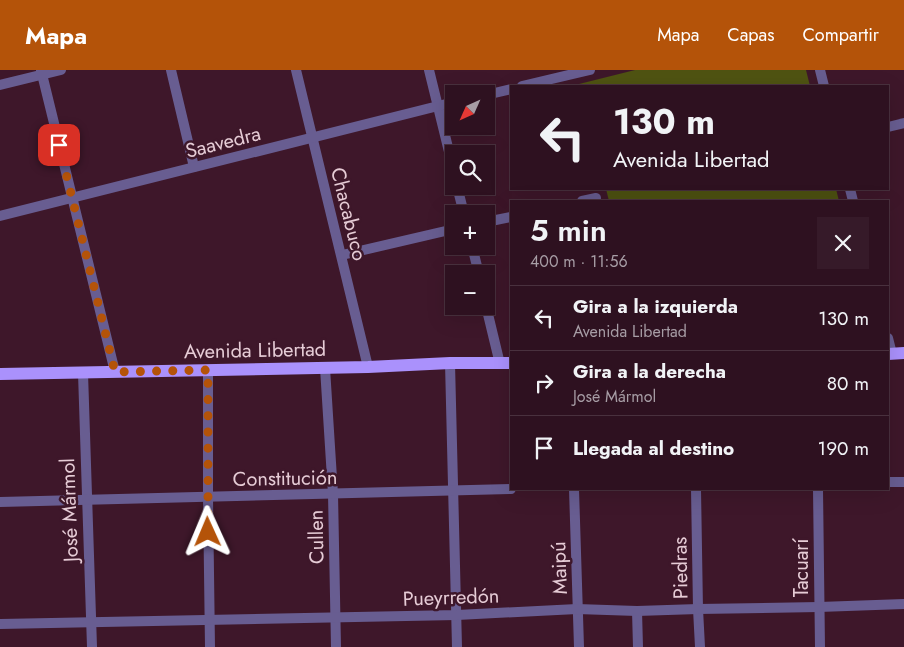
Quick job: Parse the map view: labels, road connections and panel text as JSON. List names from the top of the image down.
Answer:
{
  "streets": {
    "main road": ["Avenida Libertad"],
    "street": [
      "Saavedra",
      "Chacabuco",
      "Constitución",
      "José Mármol",
      "Cullen",
      "Maipú",
      "Piedras",
      "Tacuarí",
      "Pueyrredón"
    ]
  },
  "crossings": [
    ["Saavedra", "Chacabuco"],
    ["Chacabuco", "Avenida Libertad"],
    ["Avenida Libertad", "José Mármol"],
    ["Avenida Libertad", "Cullen"],
    ["Constitución", "José Mármol"],
    ["Constitución", "Cullen"],
    ["José Mármol", "Pueyrredón"],
    ["Cullen", "Pueyrredón"],
    ["Maipú", "Pueyrredón"],
    ["Piedras", "Pueyrredón"],
    ["Tacuarí", "Pueyrredón"]
  ],
  "north": "bottom left",
  "page": {
    "header": "Mapa",
    "nav": ["Mapa", "Capas", "Compartir"],
    "map_buttons": ["+", "−"],
    "turn": ["130 m", "Avenida Libertad"],
    "heading": ["5 min", "400 m · 11:56"],
    "list": [
      {
        "name": "Gira a la izquierda",
        "note": "Avenida Libertad",
        "value": "130 m"
      },
      {
        "name": "Gira a la derecha",
        "note": "José Mármol",
        "value": "80 m"
      },
      {
        "name": "Llegada al destino",
        "value": "190 m"
      }
    ]
  }
}
